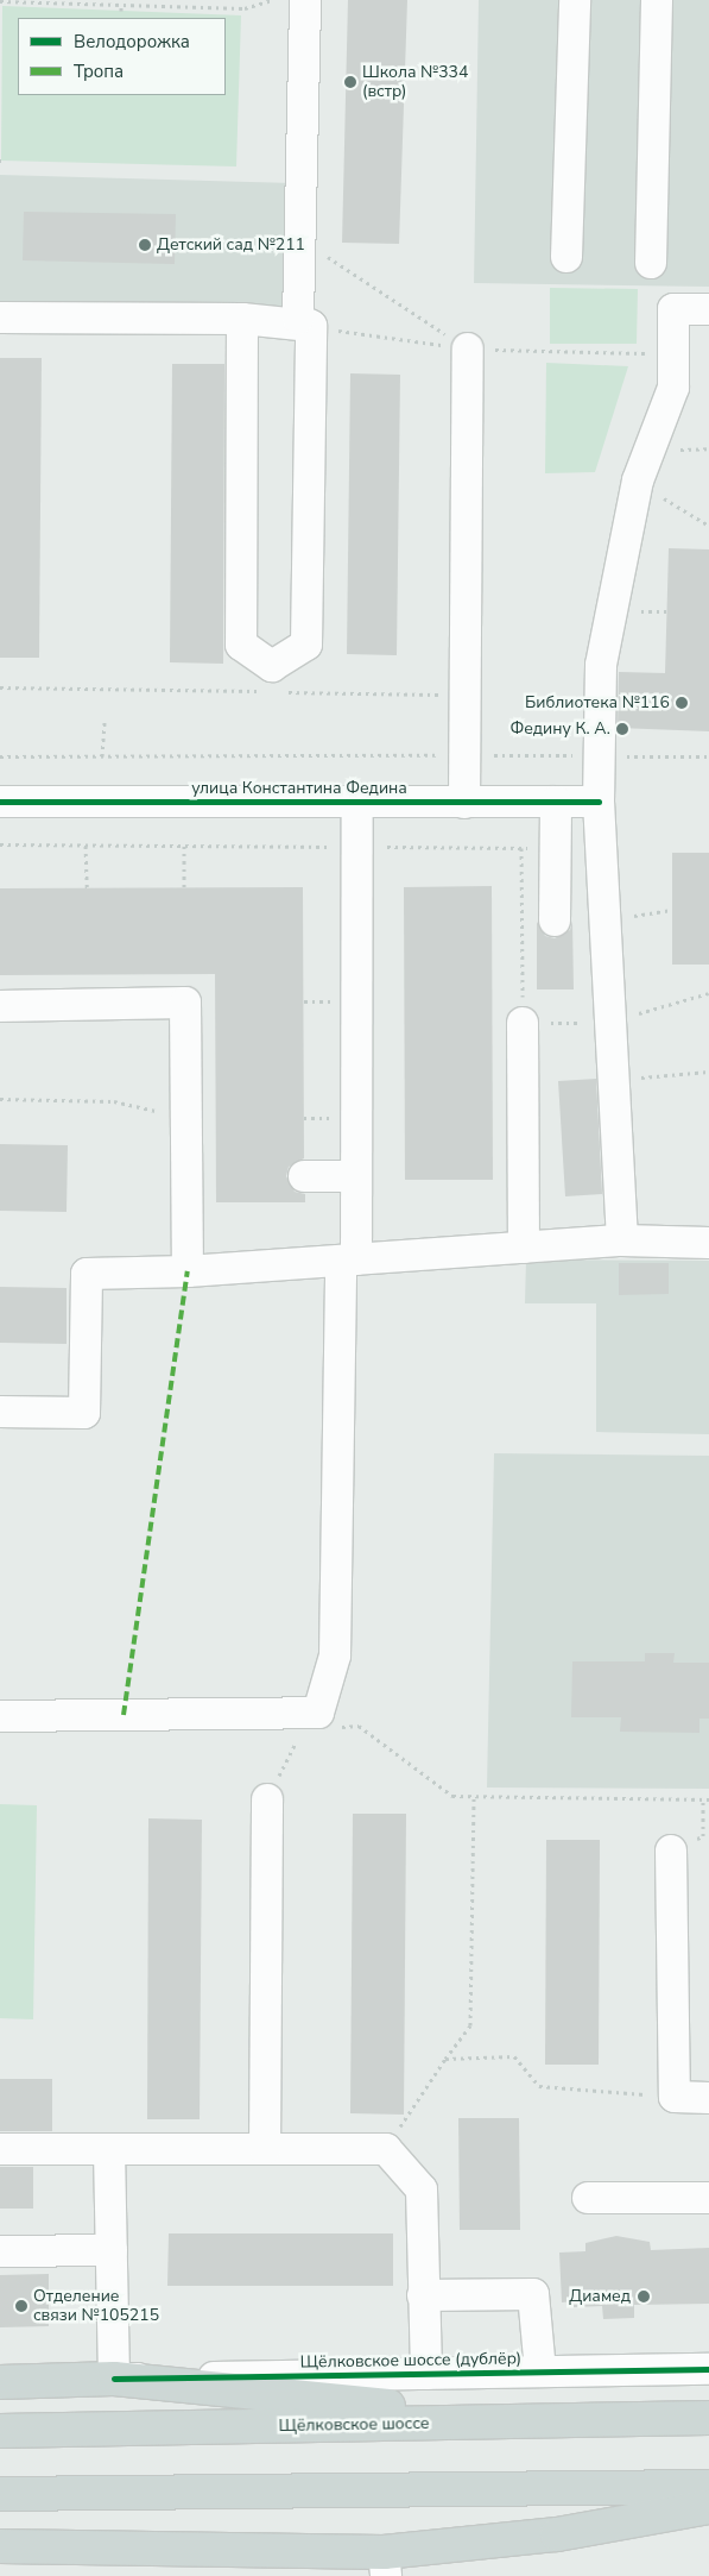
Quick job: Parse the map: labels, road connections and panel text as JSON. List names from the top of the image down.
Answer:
{
  "streets": {
    "main road": ["Щёлковское шоссе (дублёр)", "Щёлковское шоссе"],
    "street": ["улица Константина Федина"]
  },
  "places": [
    "Школа №334 (встр)",
    "Детский сад №211",
    "Библиотека №116",
    "Федину К. А.",
    "Диамед",
    "Отделение связи №105215"
  ],
  "legend": ["Велодорожка", "Тропа"]
}
